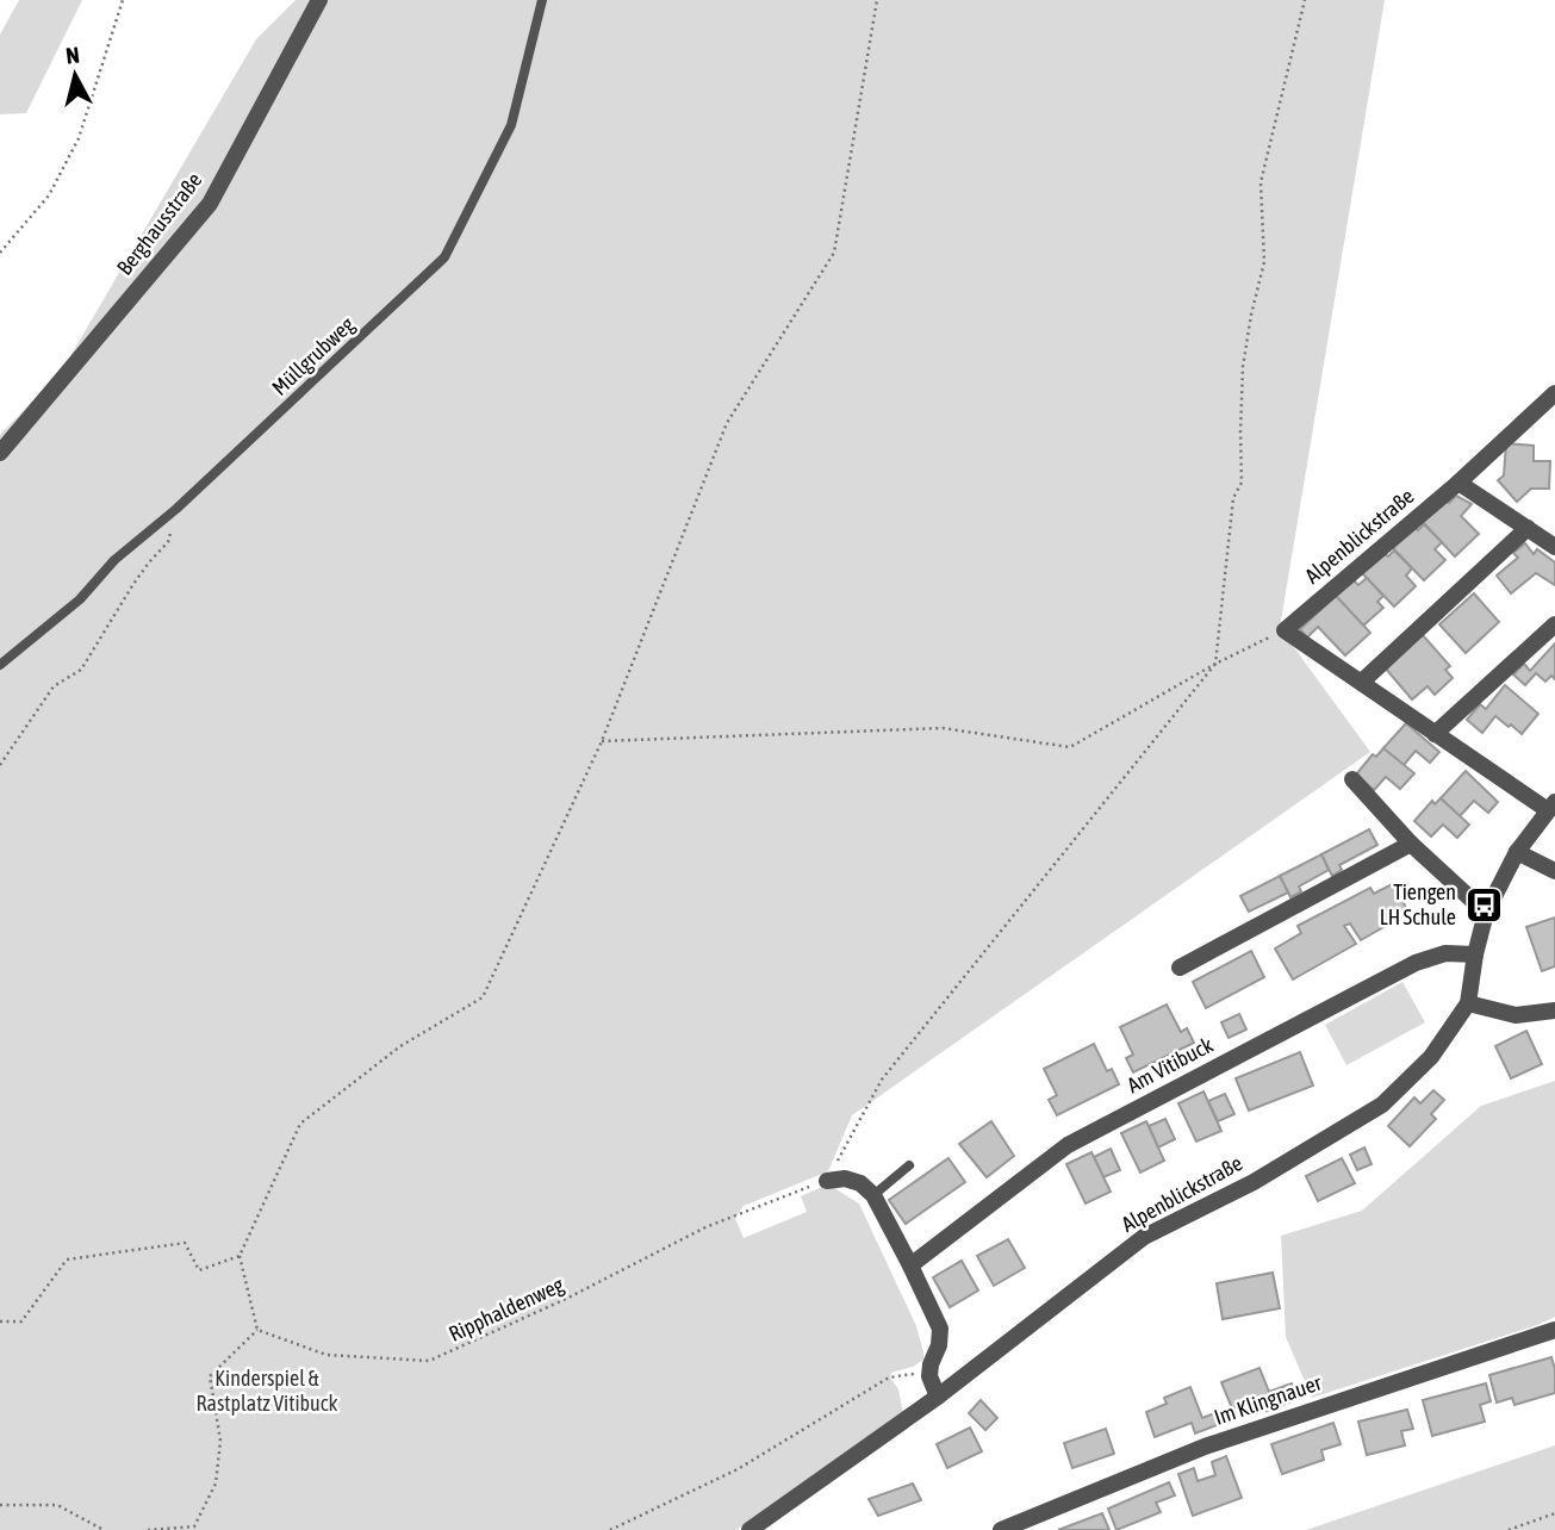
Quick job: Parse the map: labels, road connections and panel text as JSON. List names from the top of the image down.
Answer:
{
  "streets": {
    "street": [
      "Berghausstraße",
      "Alpenblickstraße",
      "Am Vitibuck",
      "Im Klingnauer"
    ],
    "lane": ["Müllgrubweg"],
    "path": ["Ripphaldenweg"]
  },
  "crossings": [
    ["Alpenblickstraße", "Am Vitibuck"]
  ],
  "parks": ["Kinderspiel & Rastplatz Vitibuck"],
  "places": {
    "bus stop": ["Tiengen LH Schule"]
  },
  "north": "top"
}
